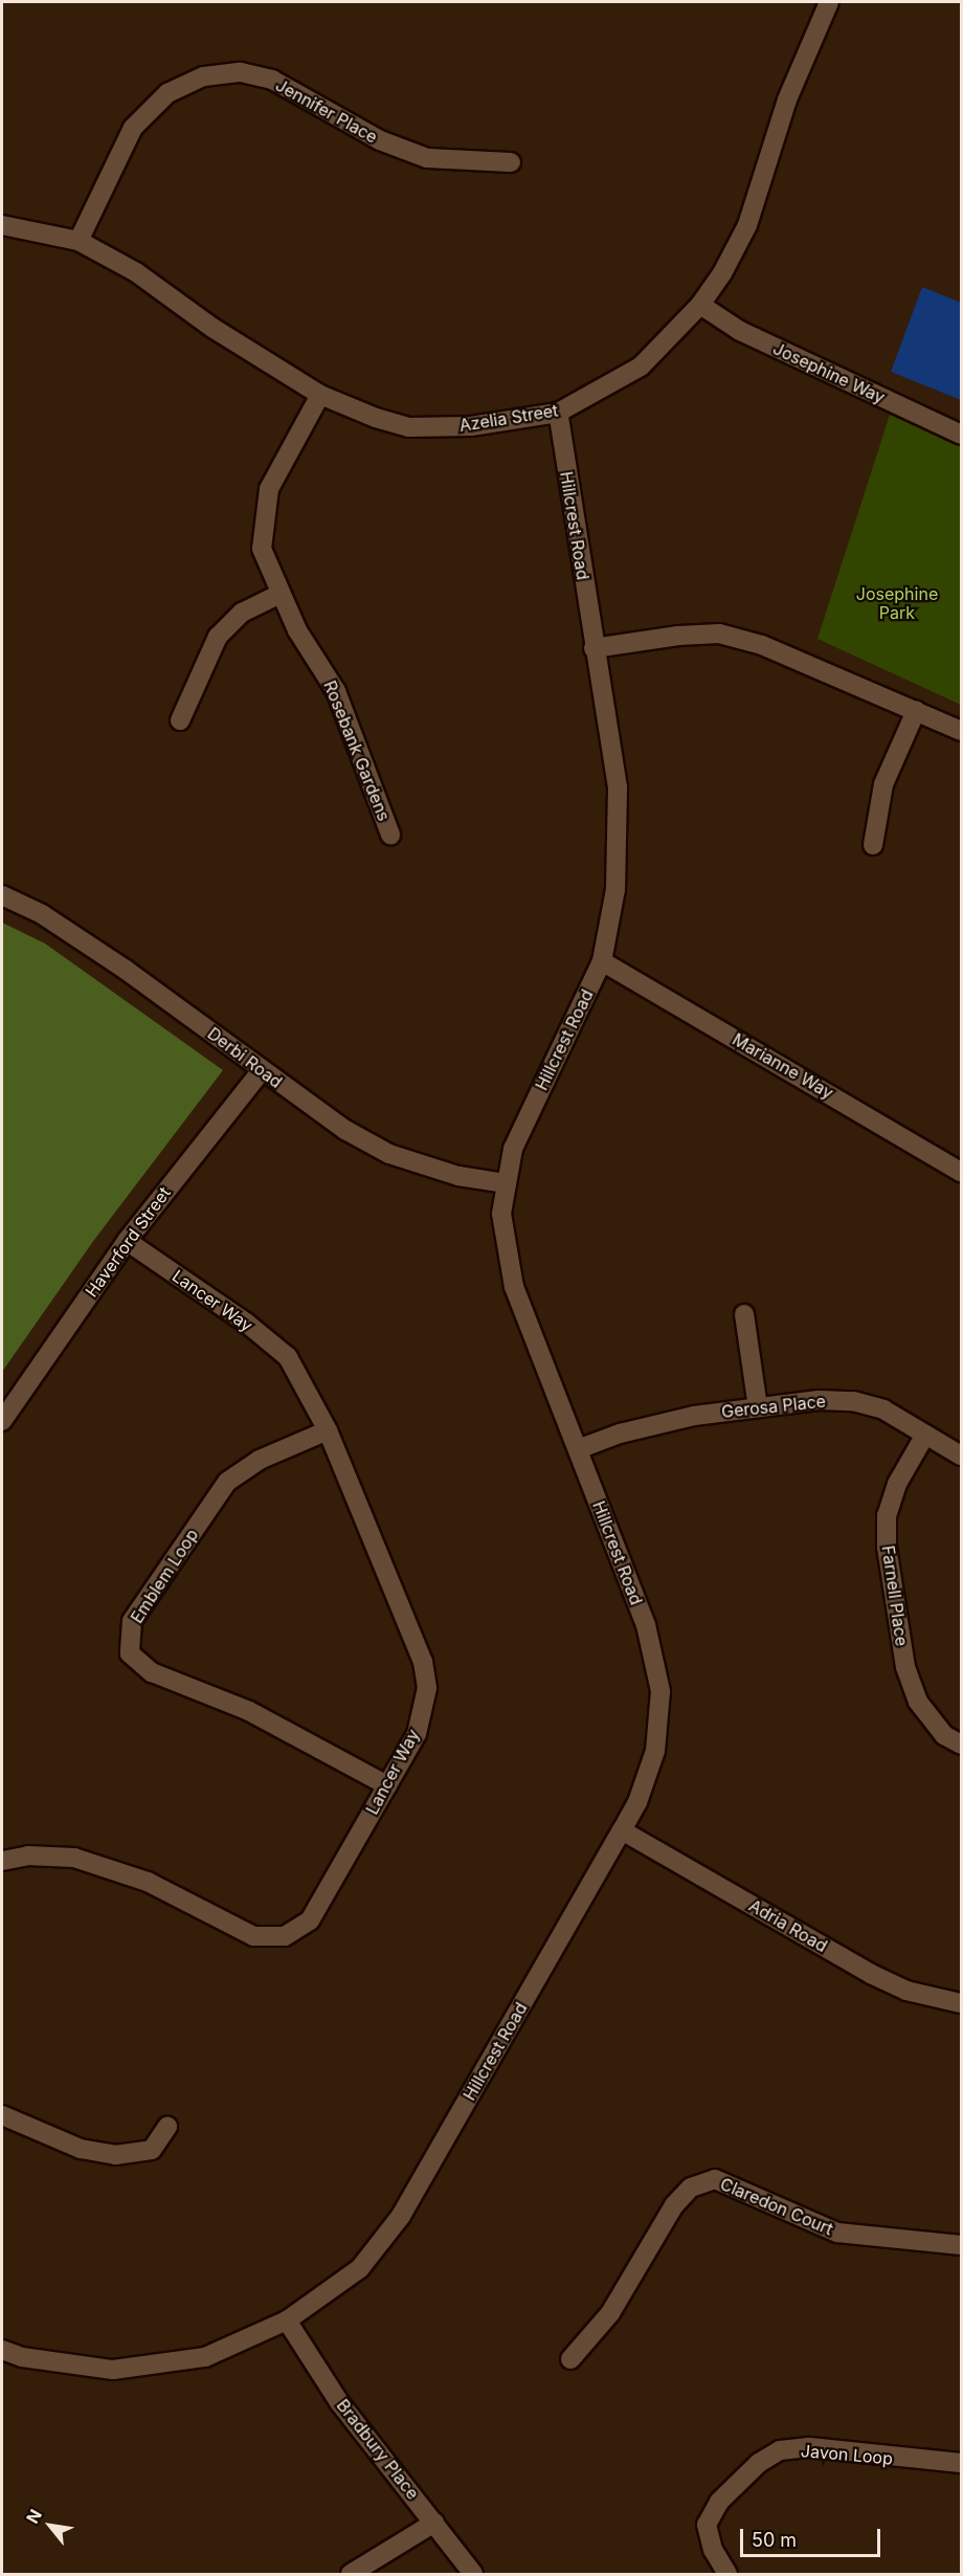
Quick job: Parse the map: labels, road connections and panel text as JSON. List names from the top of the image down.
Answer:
{
  "streets": {
    "street": [
      "Jennifer Place",
      "Josephine Way",
      "Azelia Street",
      "Hillcrest Road",
      "Rosebank Gardens",
      "Derbi Road",
      "Marianne Way",
      "Haverford Street",
      "Lancer Way",
      "Gerosa Place",
      "Emblem Loop",
      "Farnell Place",
      "Adria Road",
      "Claredon Court",
      "Bradbury Place",
      "Javon Loop"
    ]
  },
  "crossings": [
    ["Jennifer Place", "Azelia Street"],
    ["Josephine Way", "Azelia Street"],
    ["Azelia Street", "Hillcrest Road"],
    ["Azelia Street", "Rosebank Gardens"],
    ["Hillcrest Road", "Derbi Road"],
    ["Hillcrest Road", "Marianne Way"],
    ["Hillcrest Road", "Gerosa Place"],
    ["Hillcrest Road", "Adria Road"],
    ["Hillcrest Road", "Bradbury Place"],
    ["Derbi Road", "Haverford Street"],
    ["Haverford Street", "Lancer Way"],
    ["Lancer Way", "Emblem Loop"],
    ["Gerosa Place", "Farnell Place"]
  ],
  "parks": ["Josephine Park"],
  "scale_bar": "50 m",
  "north": "top left"
}
